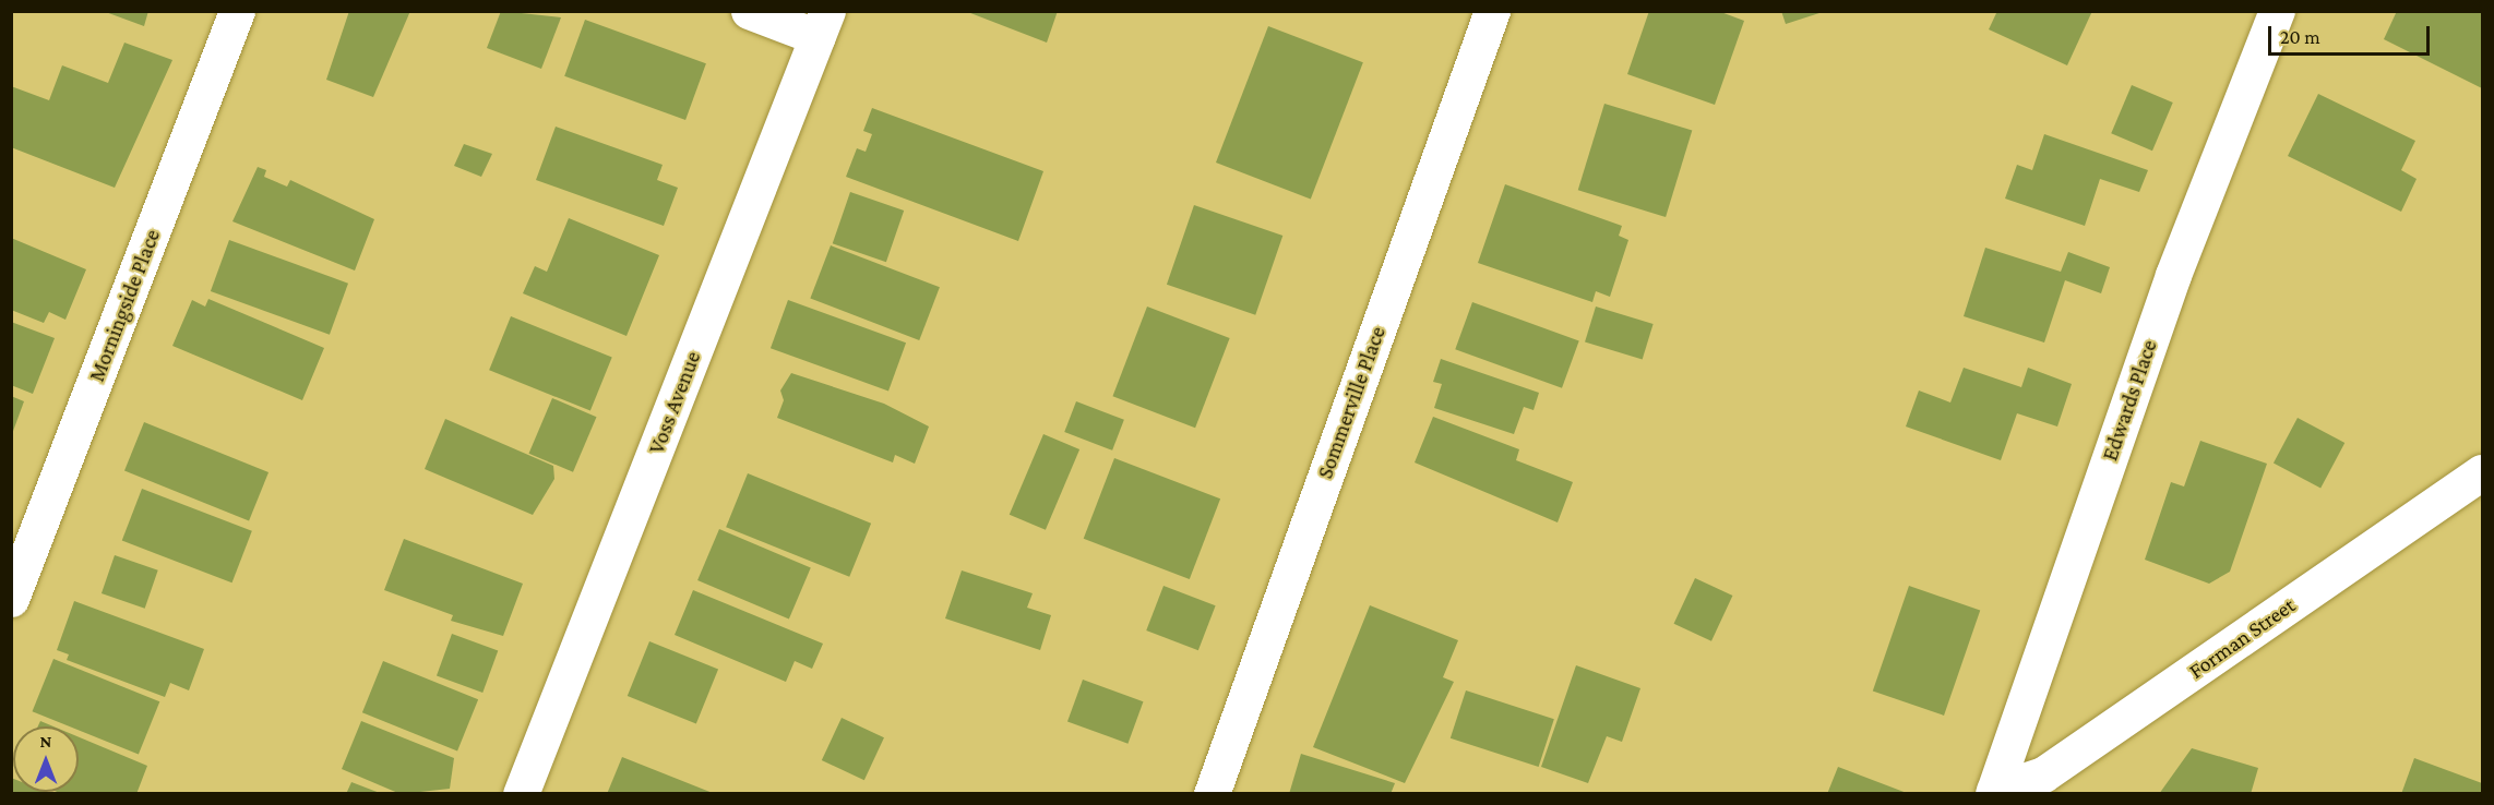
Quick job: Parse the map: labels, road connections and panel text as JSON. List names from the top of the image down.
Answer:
{
  "streets": {
    "street": [
      "Morningside Place",
      "Edwards Place",
      "Voss Avenue",
      "Sommerville Place",
      "Forman Street"
    ]
  },
  "crossings": [
    ["Edwards Place", "Forman Street"]
  ],
  "scale_bar": "20 m",
  "north": "top"
}
